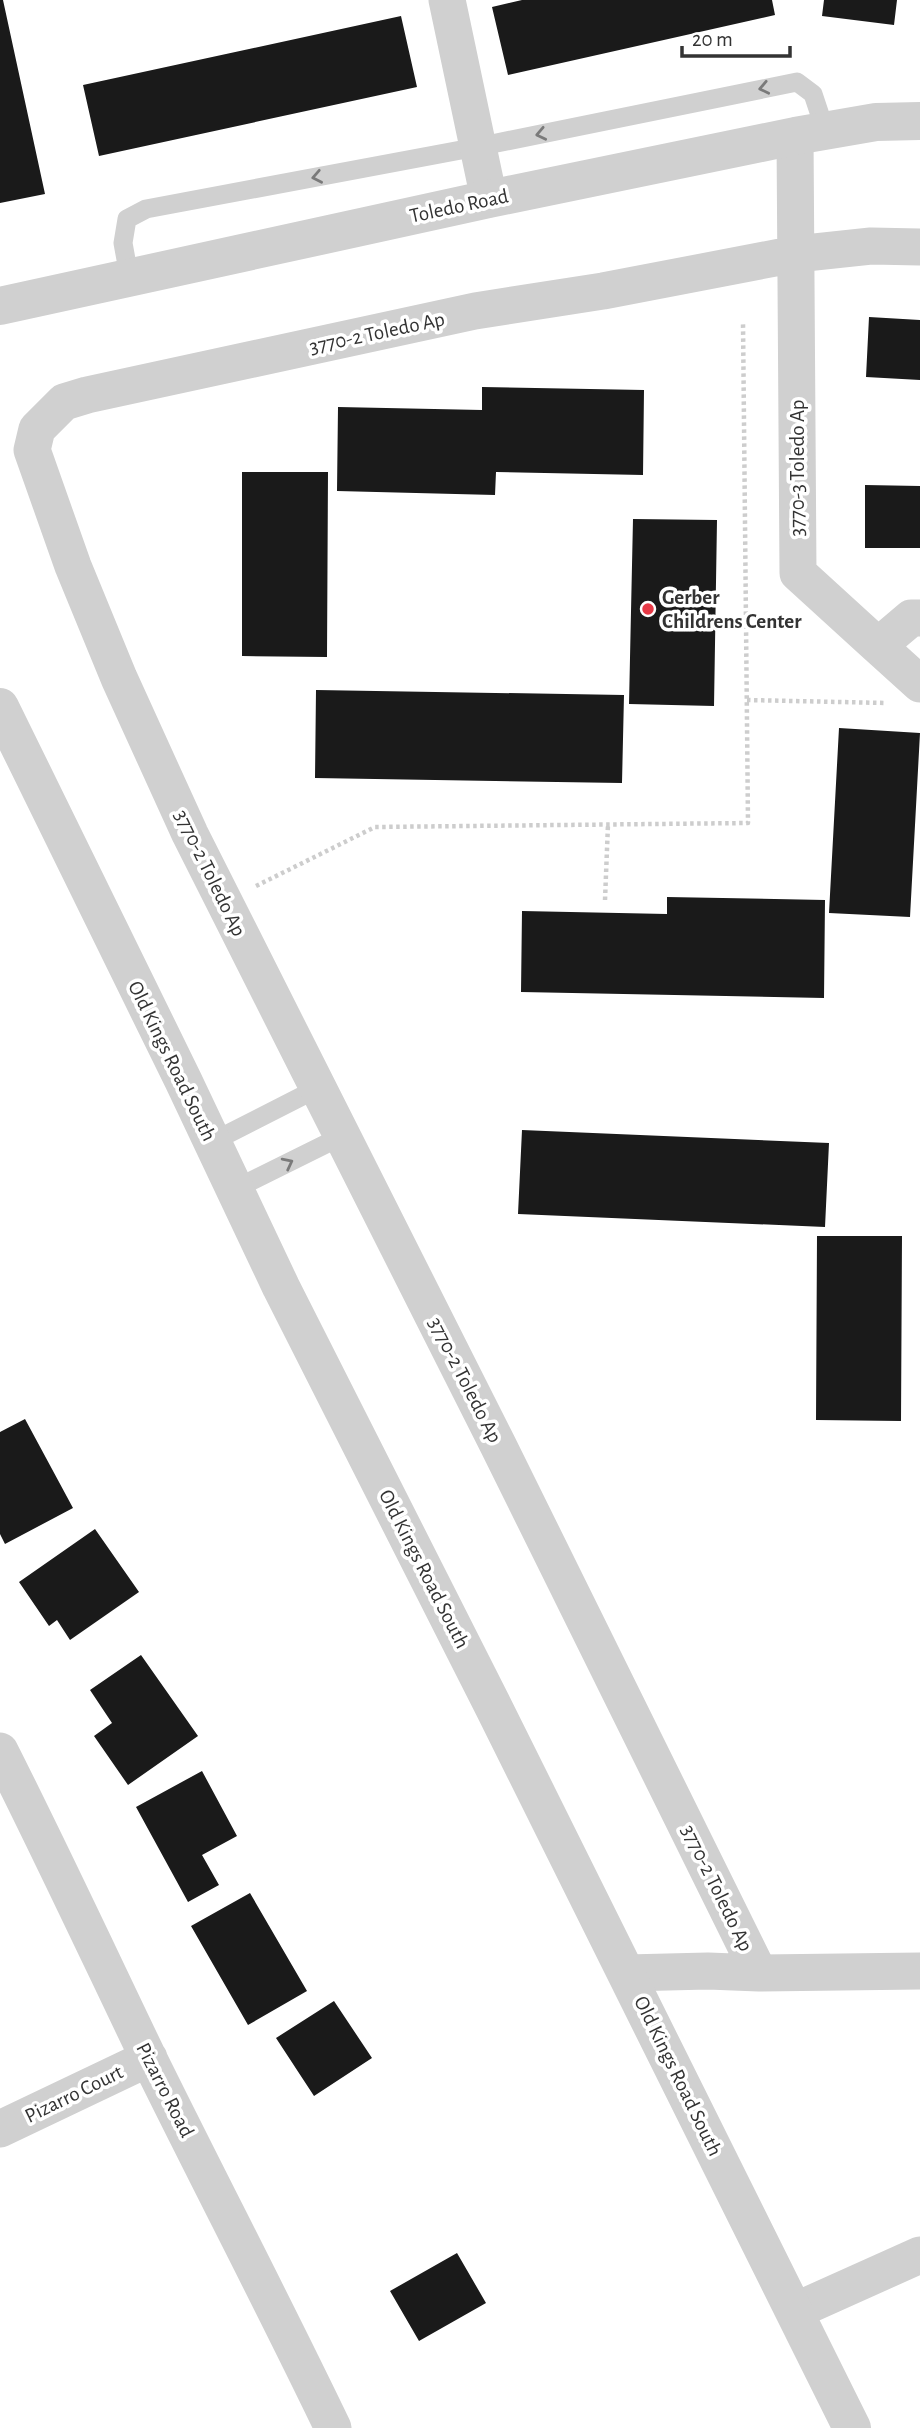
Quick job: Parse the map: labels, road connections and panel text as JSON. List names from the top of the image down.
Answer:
{
  "streets": {
    "street": [
      "Toledo Road",
      "3770-2 Toledo Ap",
      "3770-3 Toledo Ap",
      "Old Kings Road South",
      "Pizarro Road",
      "Pizarro Court"
    ]
  },
  "crossings": [
    ["Toledo Road", "3770-3 Toledo Ap"],
    ["3770-2 Toledo Ap", "3770-3 Toledo Ap"],
    ["Pizarro Road", "Pizarro Court"]
  ],
  "places": ["Gerber Childrens Center"],
  "scale_bar": "20 m"
}
